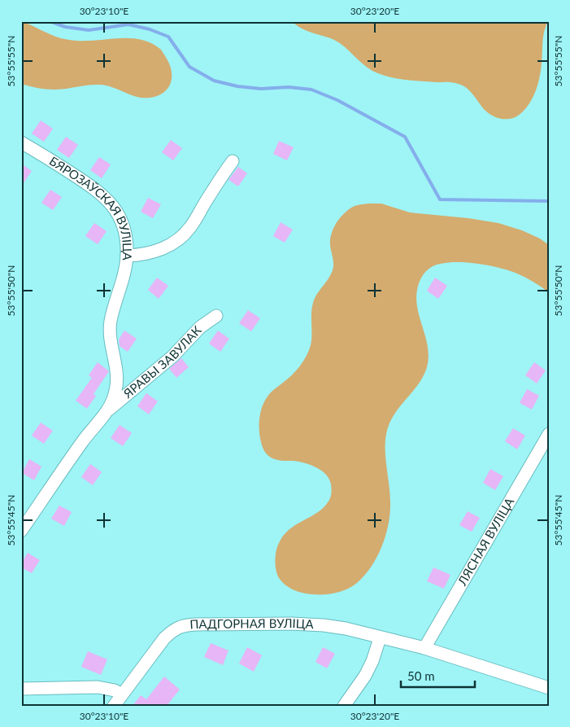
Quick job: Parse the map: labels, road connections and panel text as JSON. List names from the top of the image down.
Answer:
{
  "streets": {
    "street": [
      "БЯРОЗАЎСКАЯ ВУЛІЦА",
      "ЯРАВЫ ЗАВУЛАК",
      "ЛЯСНАЯ ВУЛІЦА",
      "ПАДГОРНАЯ ВУЛІЦА"
    ]
  },
  "crossings": [
    ["БЯРОЗАЎСКАЯ ВУЛІЦА", "ЯРАВЫ ЗАВУЛАК"],
    ["ЛЯСНАЯ ВУЛІЦА", "ПАДГОРНАЯ ВУЛІЦА"]
  ],
  "scale_bar": "50 m",
  "coordinates": [
    "30°23'10\"E",
    "30°23'20\"E",
    "53°55'55\"N",
    "53°55'50\"N",
    "53°55'45\"N"
  ]
}
